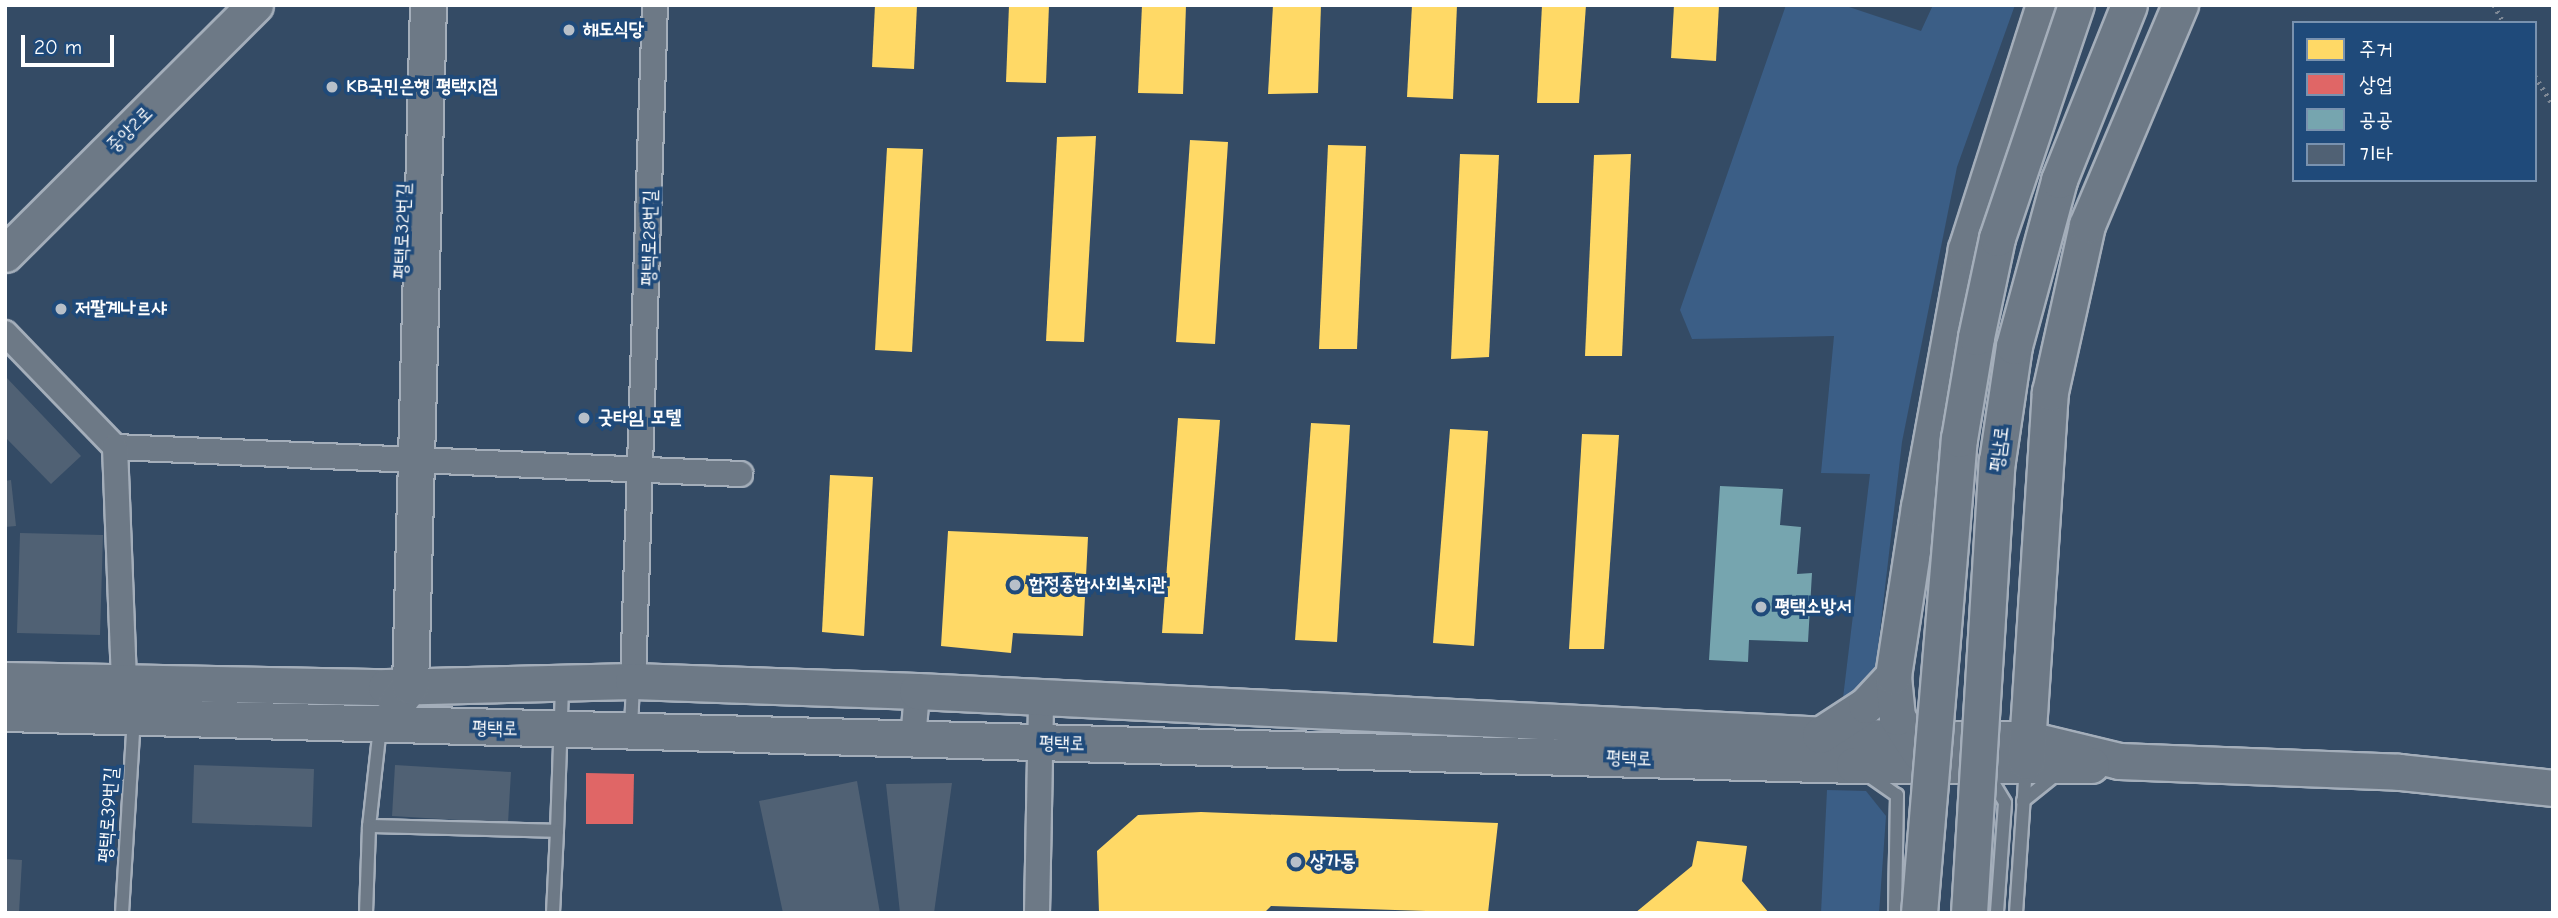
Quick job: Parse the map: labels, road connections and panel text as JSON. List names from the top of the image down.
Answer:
{
  "streets": {
    "main road": [
      "중앙2로",
      "평택로32번길",
      "평남로",
      "평택로"
    ],
    "street": ["평택로28번길"],
    "lane": ["평택로39번길"]
  },
  "crossings": [
    ["평택로32번길", "평택로"],
    ["평택로28번길", "평택로"],
    ["평택로", "평택로39번길"]
  ],
  "places": [
    "해도식당",
    "KB국민은행 평택지점",
    "저팔계나르샤",
    "굿타임 모텔",
    "합정종합사회복지관",
    "평택소방서",
    "상가동"
  ],
  "legend": [
    "주거",
    "상업",
    "공공",
    "기타"
  ],
  "scale_bar": "20 m"
}
